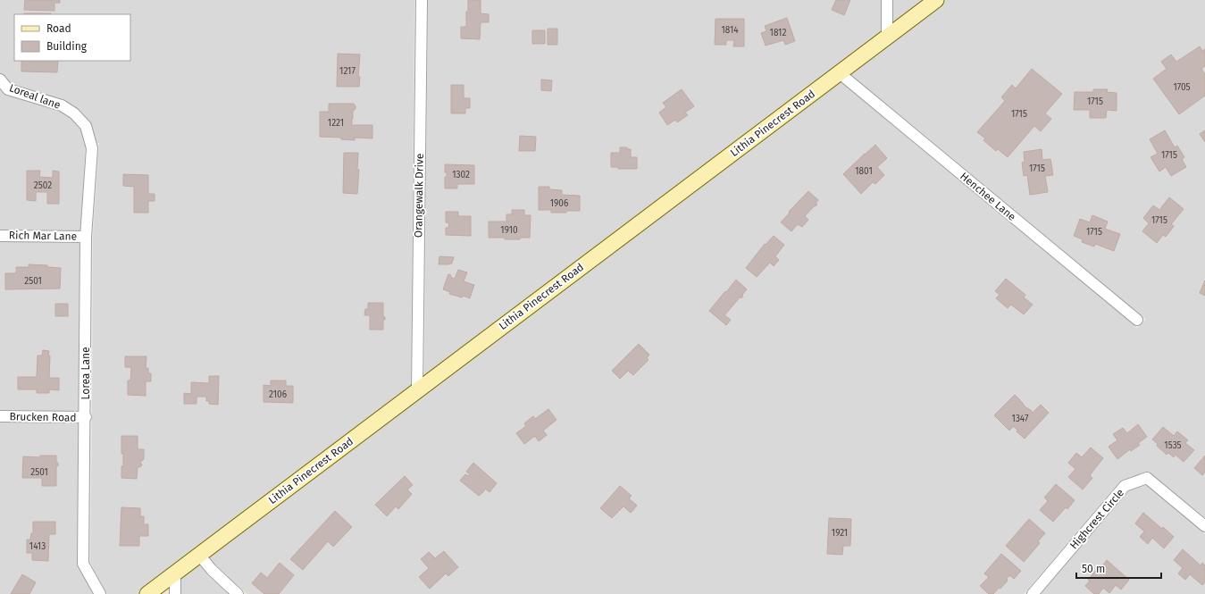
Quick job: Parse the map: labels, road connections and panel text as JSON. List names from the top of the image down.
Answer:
{
  "streets": {
    "main road": ["Lithia Pinecrest Road"],
    "street": [
      "Loreal lane",
      "Orangewalk Drive",
      "Henchee Lane",
      "Rich Mar Lane",
      "Lorea Lane",
      "Brucken Road",
      "Highcrest Circle"
    ]
  },
  "crossings": [
    ["Loreal lane", "Lorea Lane"],
    ["Lithia Pinecrest Road", "Orangewalk Drive"],
    ["Lithia Pinecrest Road", "Henchee Lane"],
    ["Rich Mar Lane", "Lorea Lane"],
    ["Lorea Lane", "Brucken Road"]
  ],
  "house_numbers": [
    "1814",
    "1812",
    "1217",
    "1705",
    "1715",
    "1715",
    "1221",
    "1715",
    "1715",
    "1801",
    "1302",
    "2502",
    "1906",
    "1715",
    "1910",
    "1715",
    "2501",
    "2106",
    "1347",
    "1535",
    "2501",
    "1921",
    "1413"
  ],
  "legend": ["Road", "Building"],
  "scale_bar": "50 m"
}
